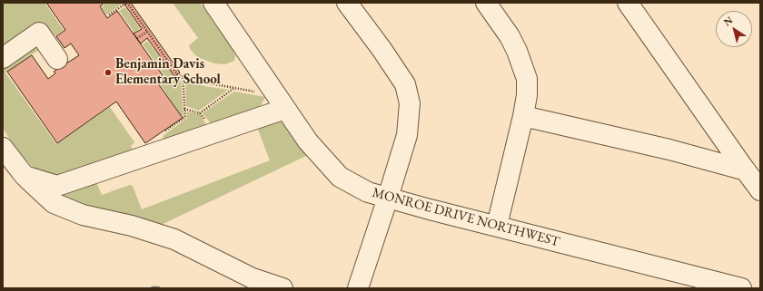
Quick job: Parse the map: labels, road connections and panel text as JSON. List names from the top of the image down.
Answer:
{
  "streets": {
    "street": ["MONROE DRIVE NORTHWEST"]
  },
  "places": ["Benjamin Davis Elementary School"],
  "north": "top left"
}
